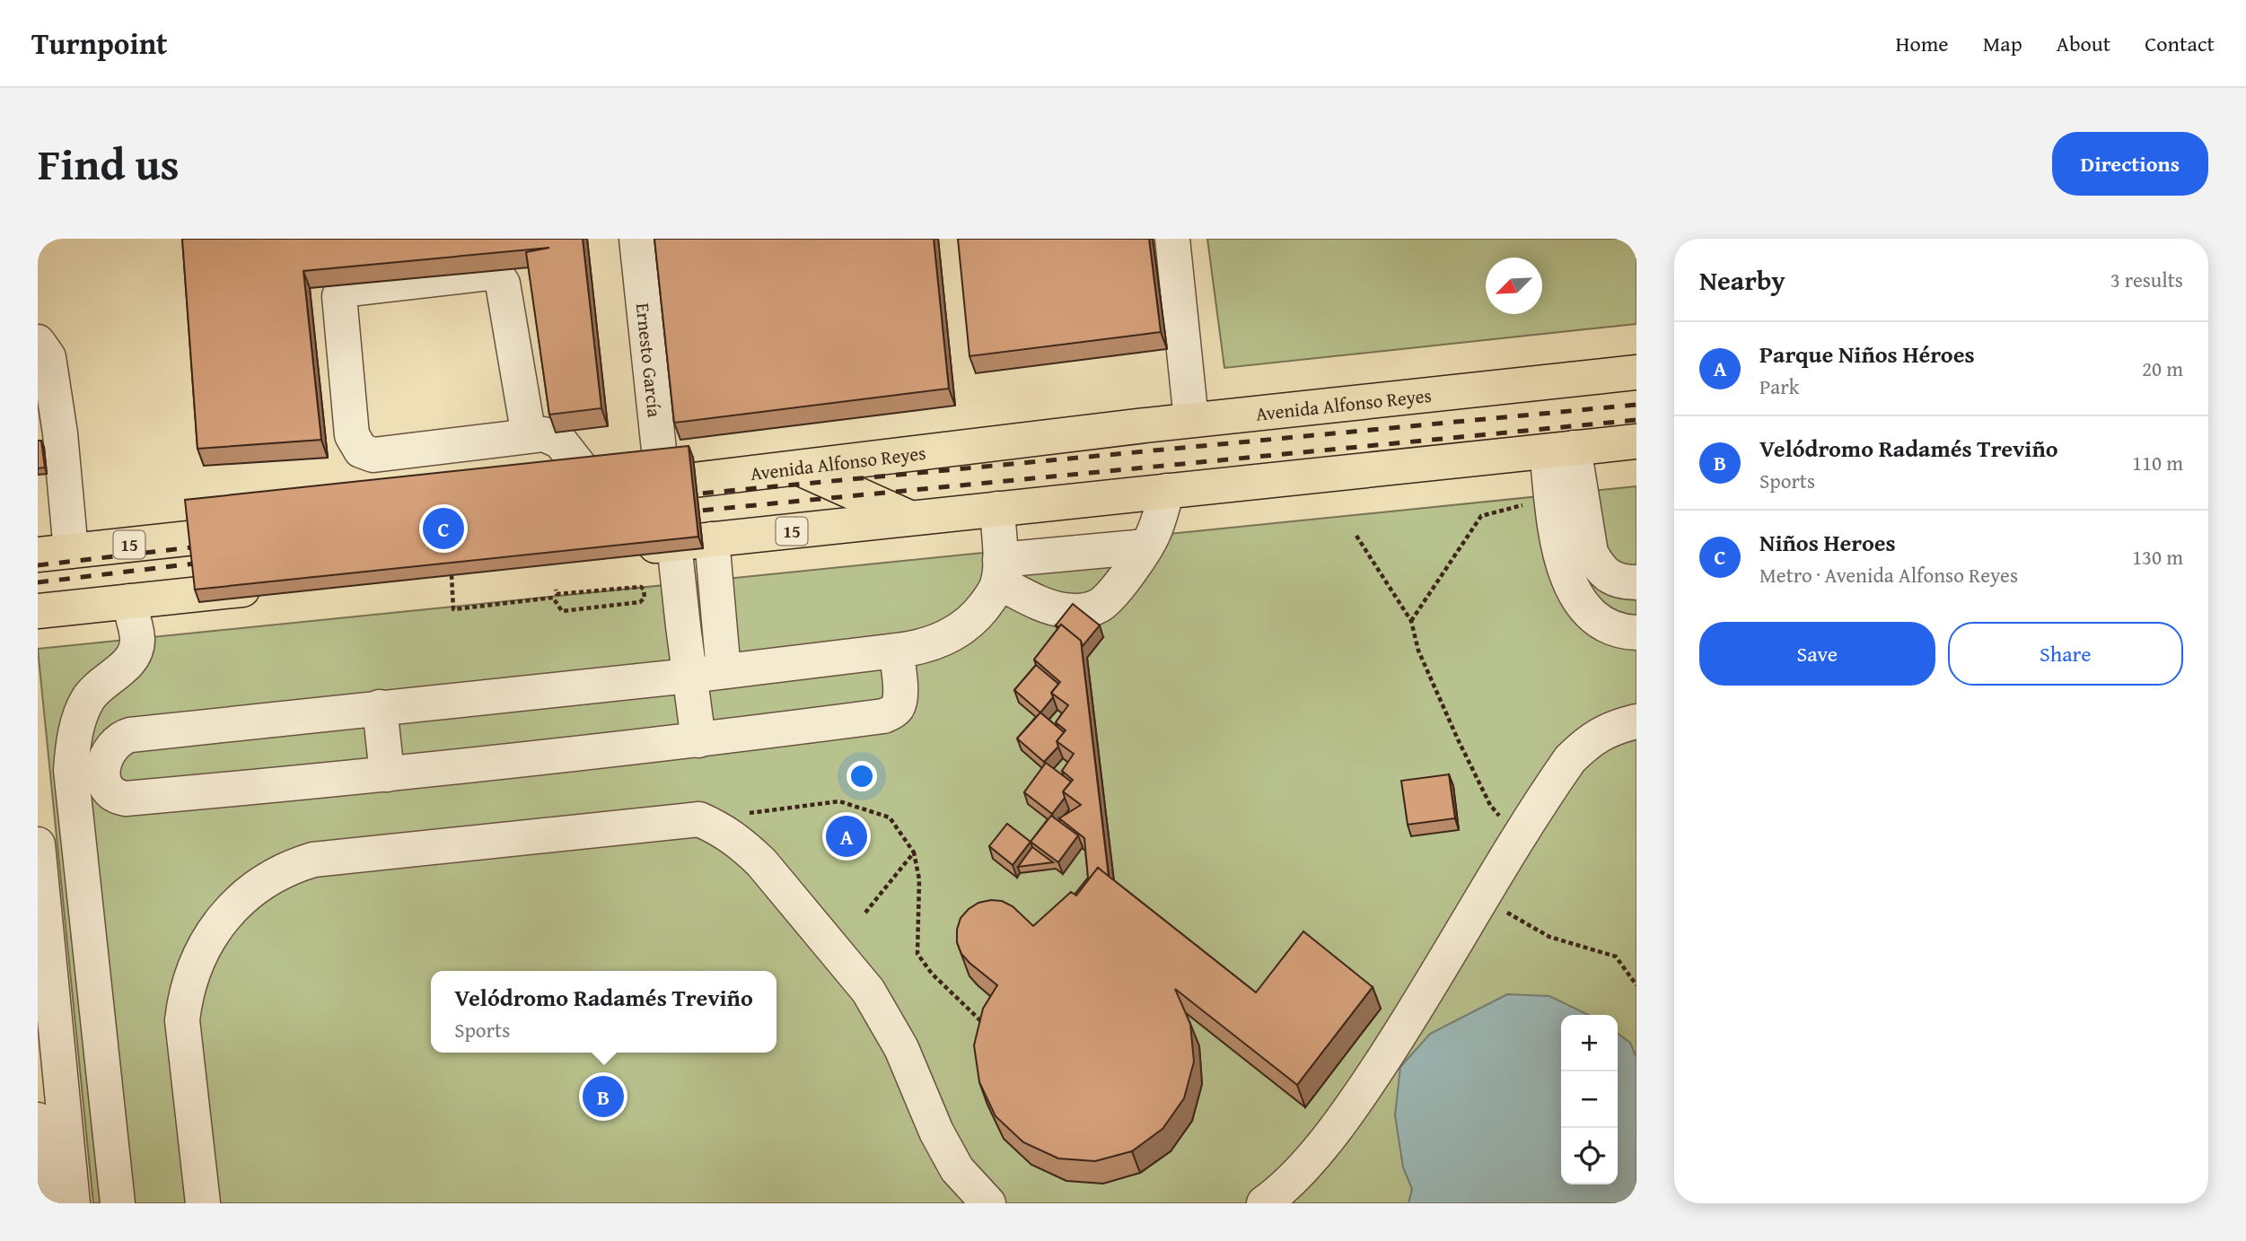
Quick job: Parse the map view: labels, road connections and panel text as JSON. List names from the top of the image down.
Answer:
{
  "streets": {
    "highway": ["Avenida Alfonso Reyes", "15"],
    "street": ["Ernesto García"]
  },
  "crossings": [
    ["Ernesto García", "Avenida Alfonso Reyes"]
  ],
  "north": "bottom left",
  "page": {
    "header": "Turnpoint",
    "nav": [
      "Home",
      "Map",
      "About",
      "Contact"
    ],
    "title": "Find us",
    "buttons": [
      "Directions",
      ["Save", "Share"]
    ],
    "heading": ["Nearby", "3 results"],
    "list": [
      {
        "mark": "A",
        "name": "Parque Niños Héroes",
        "note": "Park",
        "value": "20 m"
      },
      {
        "mark": "B",
        "name": "Velódromo Radamés Treviño",
        "note": "Sports",
        "value": "110 m"
      },
      {
        "mark": "C",
        "name": "Niños Heroes",
        "note": "Metro · Avenida Alfonso Reyes",
        "value": "130 m"
      }
    ],
    "pins": ["C", "A", "B"],
    "popup": ["Velódromo Radamés Treviño", "Sports"],
    "map_buttons": ["+", "−"]
  }
}
